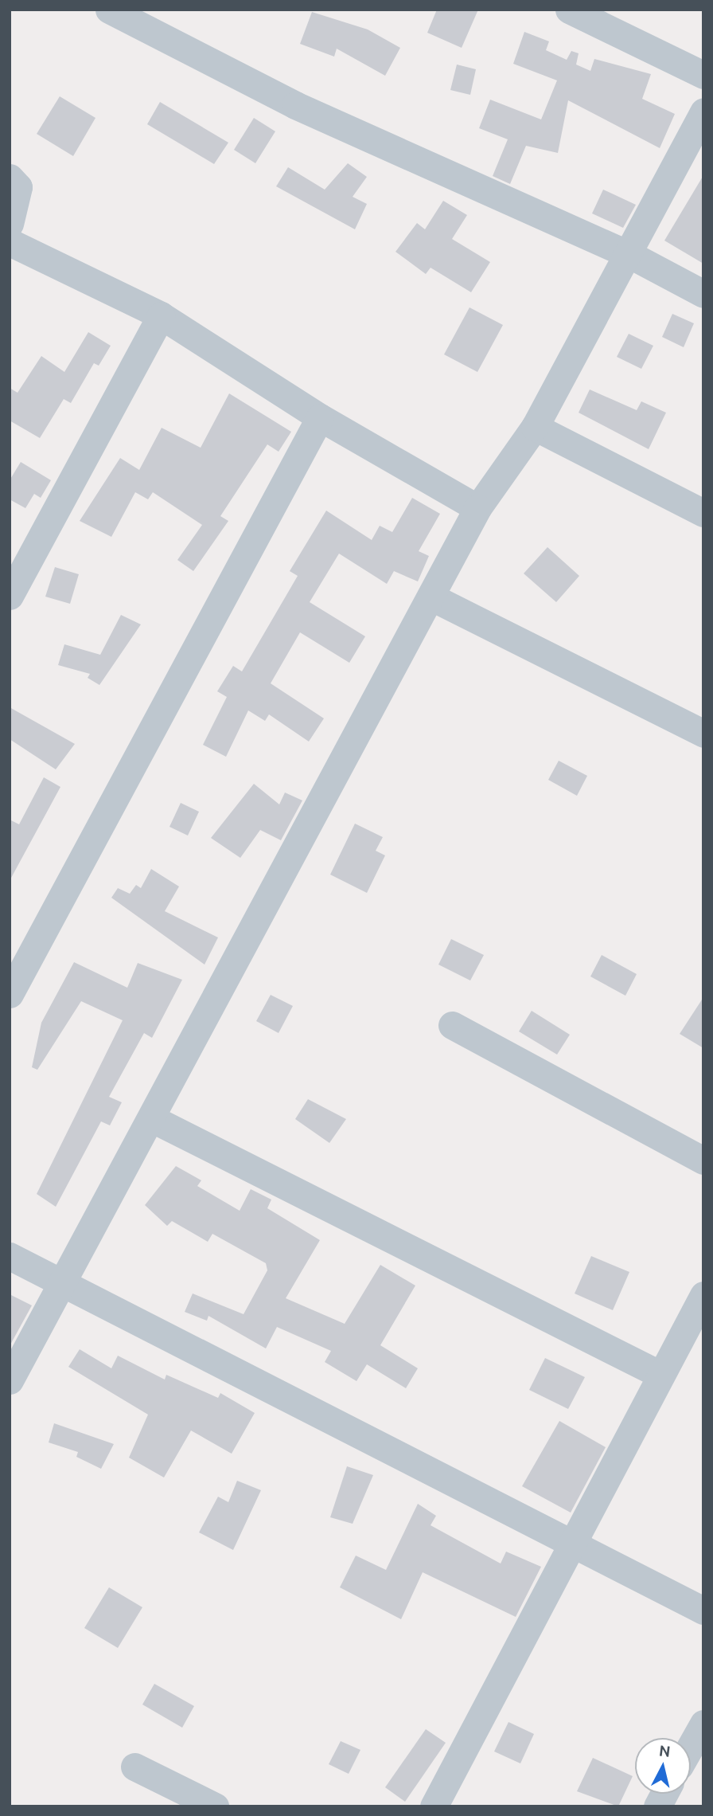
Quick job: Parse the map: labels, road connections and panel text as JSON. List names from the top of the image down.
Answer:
{
  "north": "top"
}
